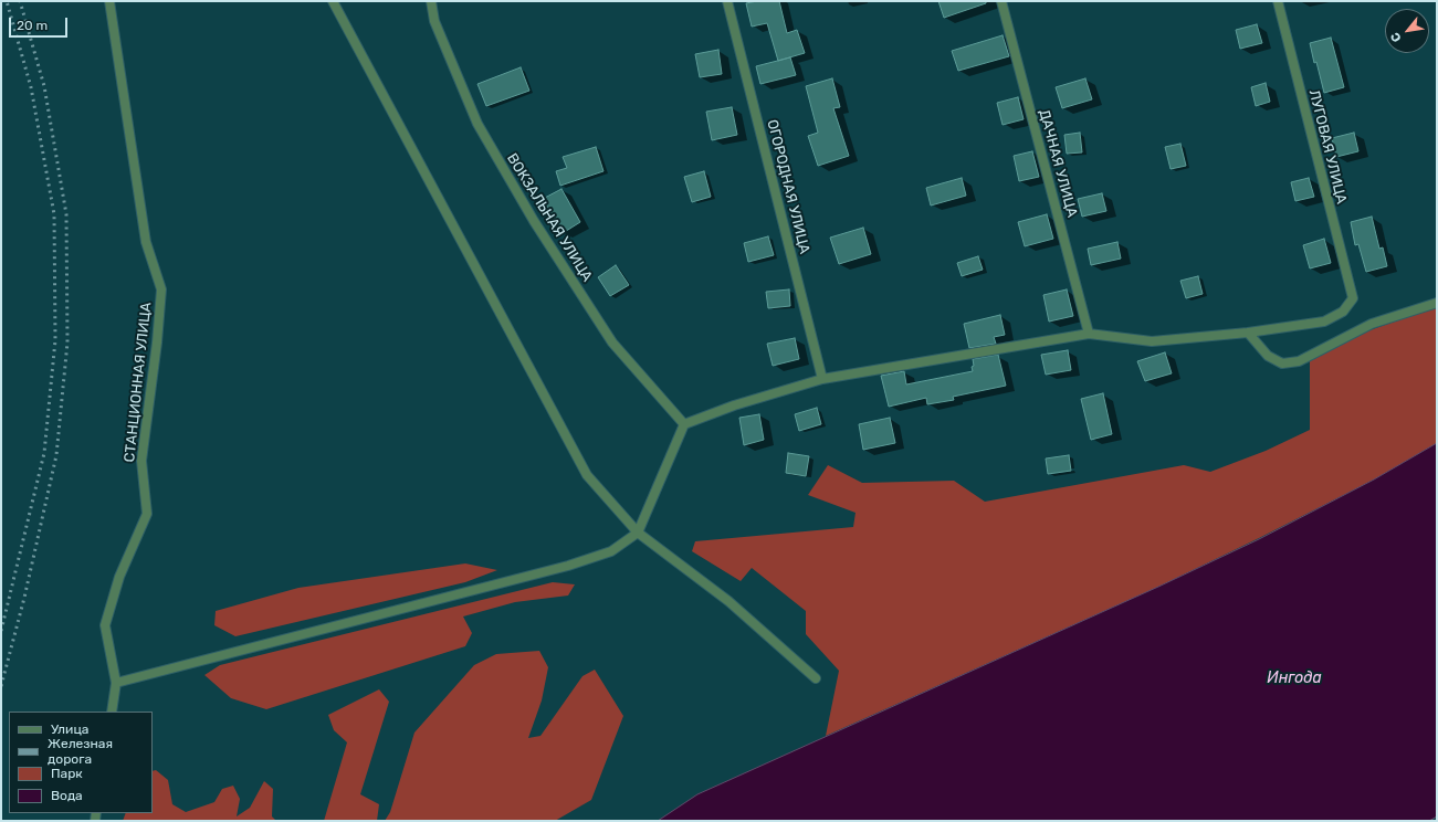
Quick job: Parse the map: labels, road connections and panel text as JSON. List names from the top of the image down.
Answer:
{
  "streets": {
    "street": [
      "ЛУГОВАЯ УЛИЦА",
      "ДАЧНАЯ УЛИЦА",
      "ОГОРОДНАЯ УЛИЦА",
      "ВОКЗАЛЬНАЯ УЛИЦА",
      "СТАНЦИОННАЯ УЛИЦА"
    ]
  },
  "water": ["Ингода"],
  "legend": [
    "Улица",
    "Железная дорога",
    "Парк",
    "Вода"
  ],
  "scale_bar": "20 m",
  "north": "bottom left"
}
